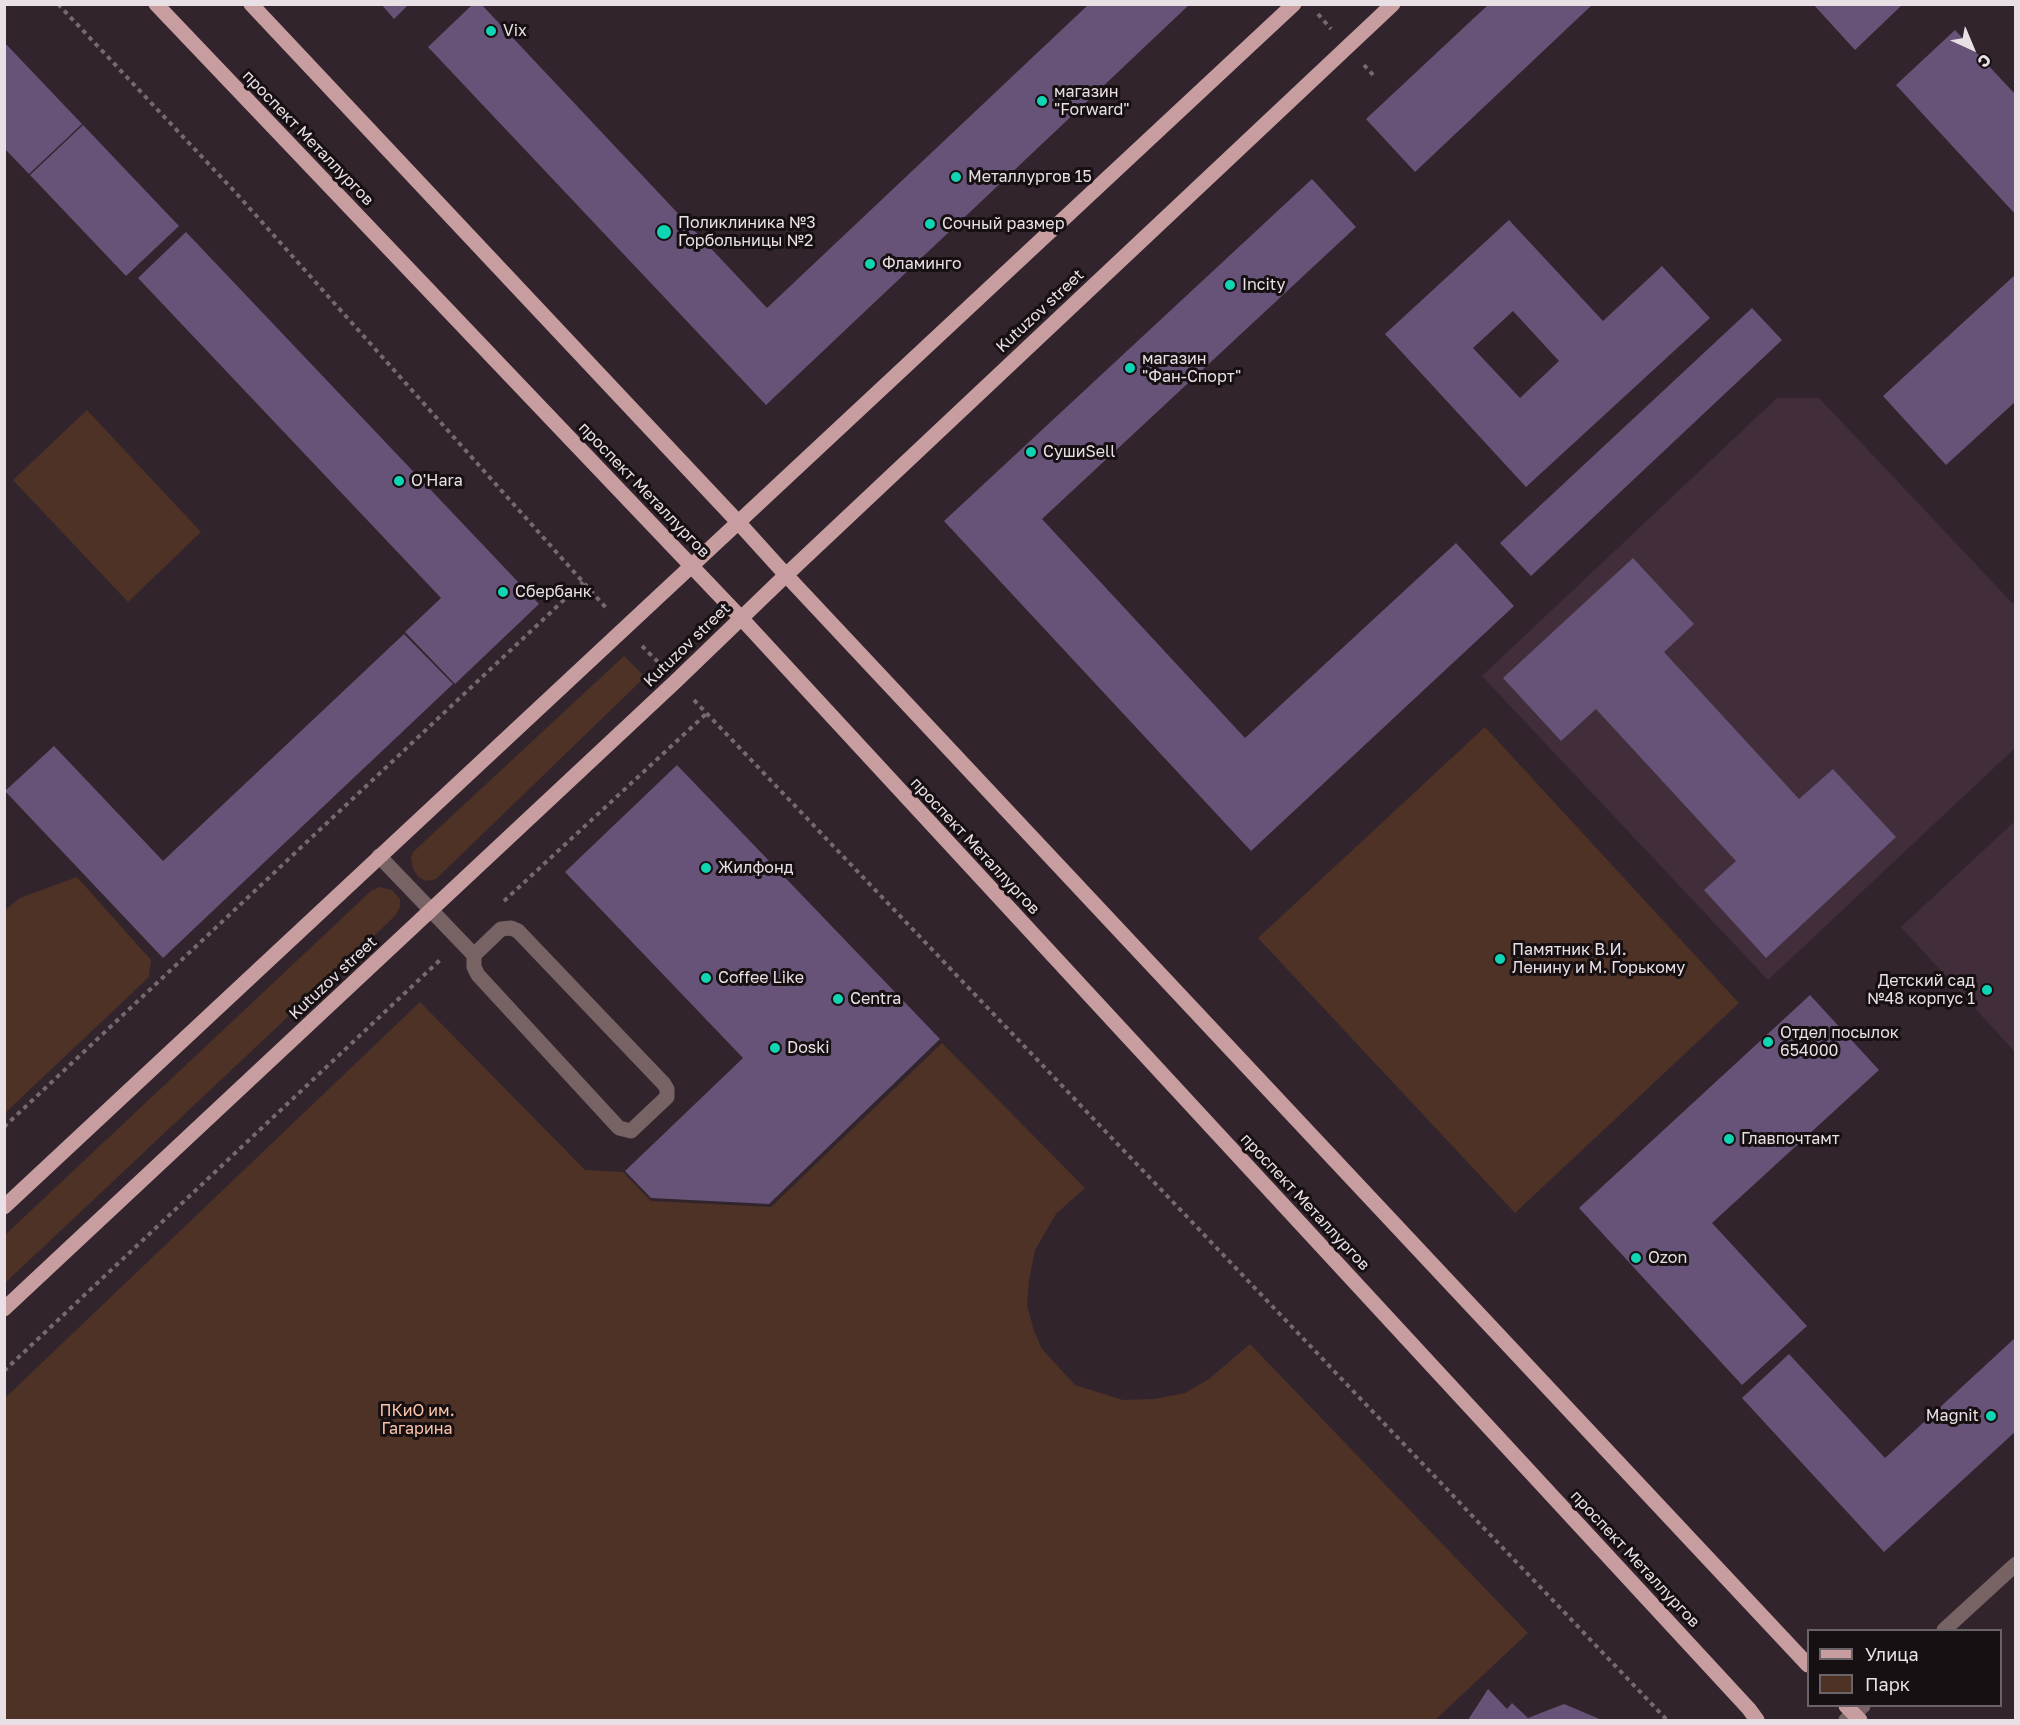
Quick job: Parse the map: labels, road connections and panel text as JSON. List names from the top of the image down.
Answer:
{
  "streets": {
    "main road": ["проспект Металлургов", "Kutuzov street"]
  },
  "crossings": [
    ["проспект Металлургов", "Kutuzov street"]
  ],
  "parks": ["ПКиО им. Гагарина"],
  "places": [
    "Vix",
    "магазин \"Forward\"",
    "Металлургов 15",
    "Сочный размер",
    "Поликлиника №3 Горбольницы №2",
    "Фламинго",
    "Incity",
    "магазин \"Фан-Спорт\"",
    "СушиSell",
    "O'Hara",
    "Сбербанк",
    "Жилфонд",
    "Памятник В.И. Ленину и М. Горькому",
    "Coffee Like",
    "Детский сад №48 корпус 1",
    "Centra",
    "Отдел посылок 654000",
    "Doski",
    "Главпочтамт",
    "Ozon",
    "Magnit"
  ],
  "legend": ["Улица", "Парк"],
  "north": "bottom right"
}
